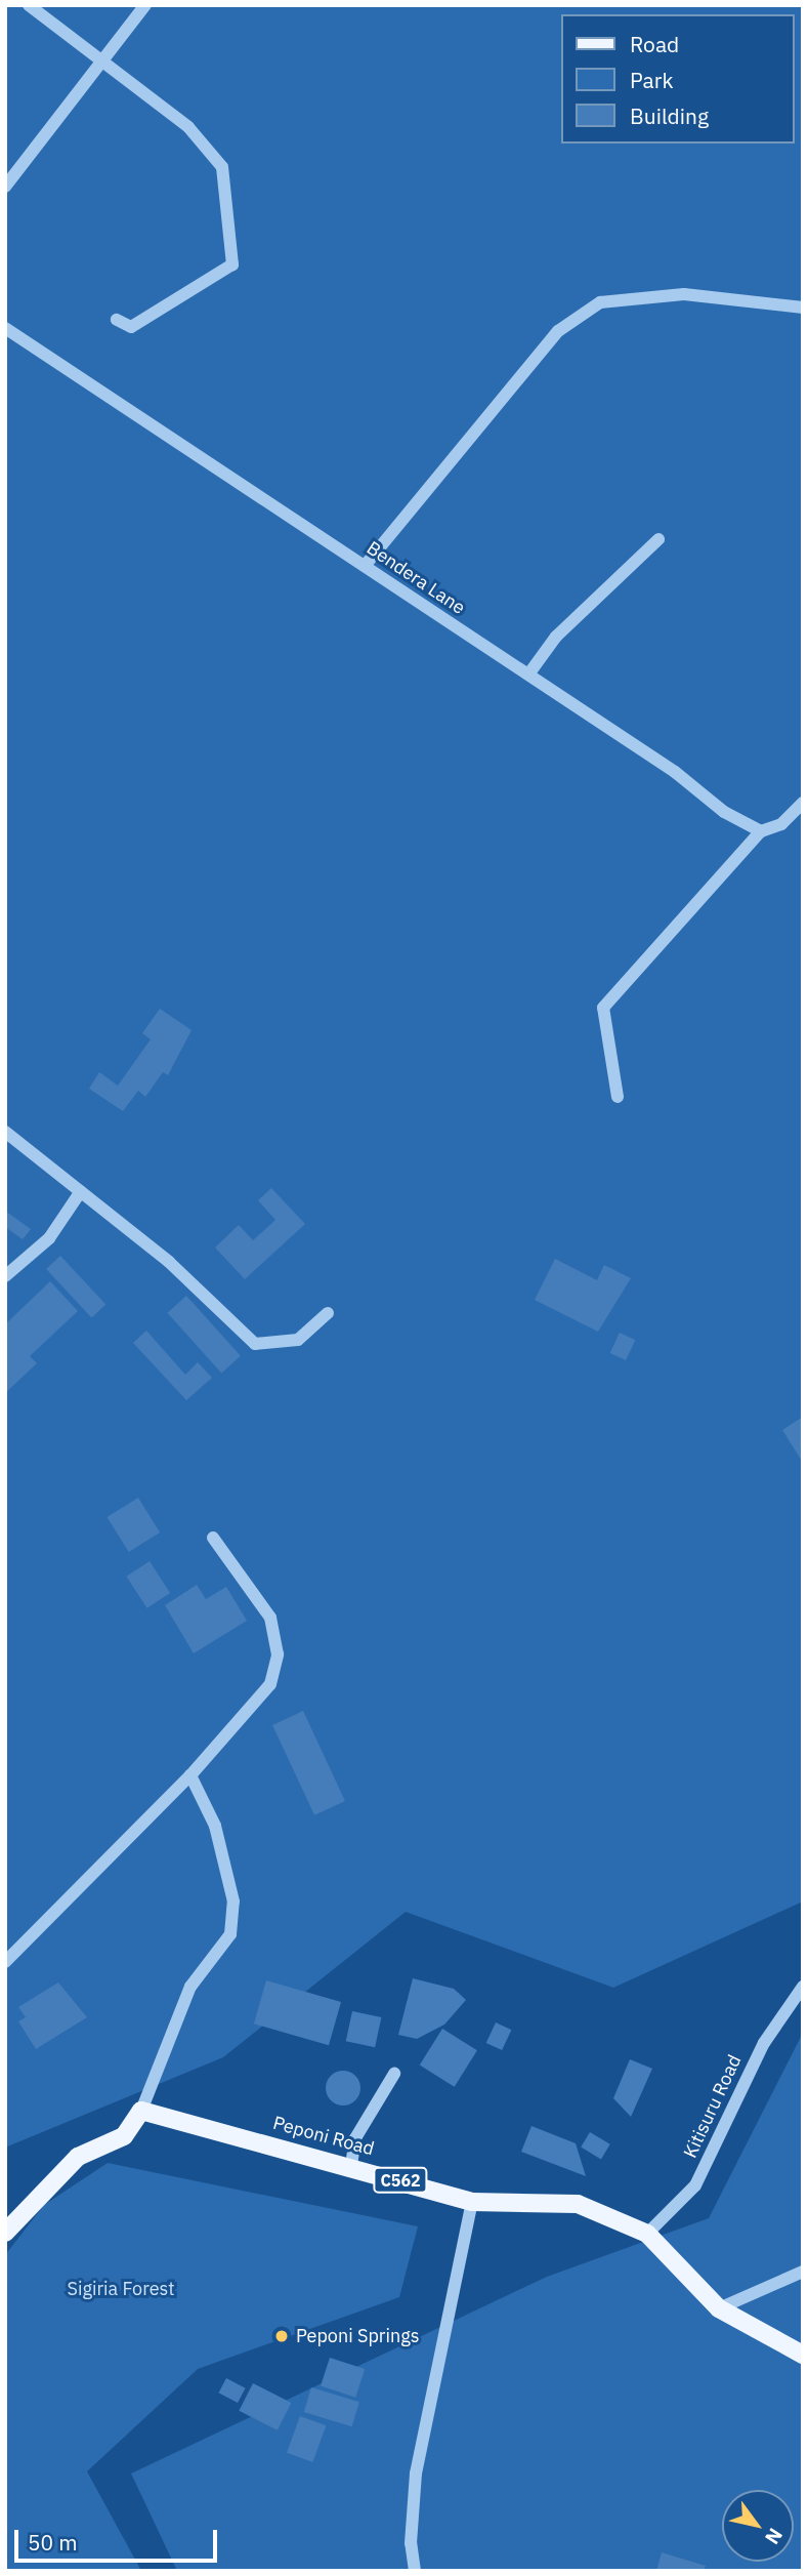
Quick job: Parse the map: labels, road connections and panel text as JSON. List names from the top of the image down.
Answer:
{
  "streets": {
    "main road": ["Peponi Road", "C562"],
    "street": ["Bendera Lane", "Kitisuru Road"]
  },
  "crossings": [
    ["Kitisuru Road", "Peponi Road"]
  ],
  "parks": ["Sigiria Forest"],
  "places": ["Peponi Springs"],
  "legend": ["Road", "Park", "Building"],
  "scale_bar": "50 m",
  "north": "bottom right"
}
